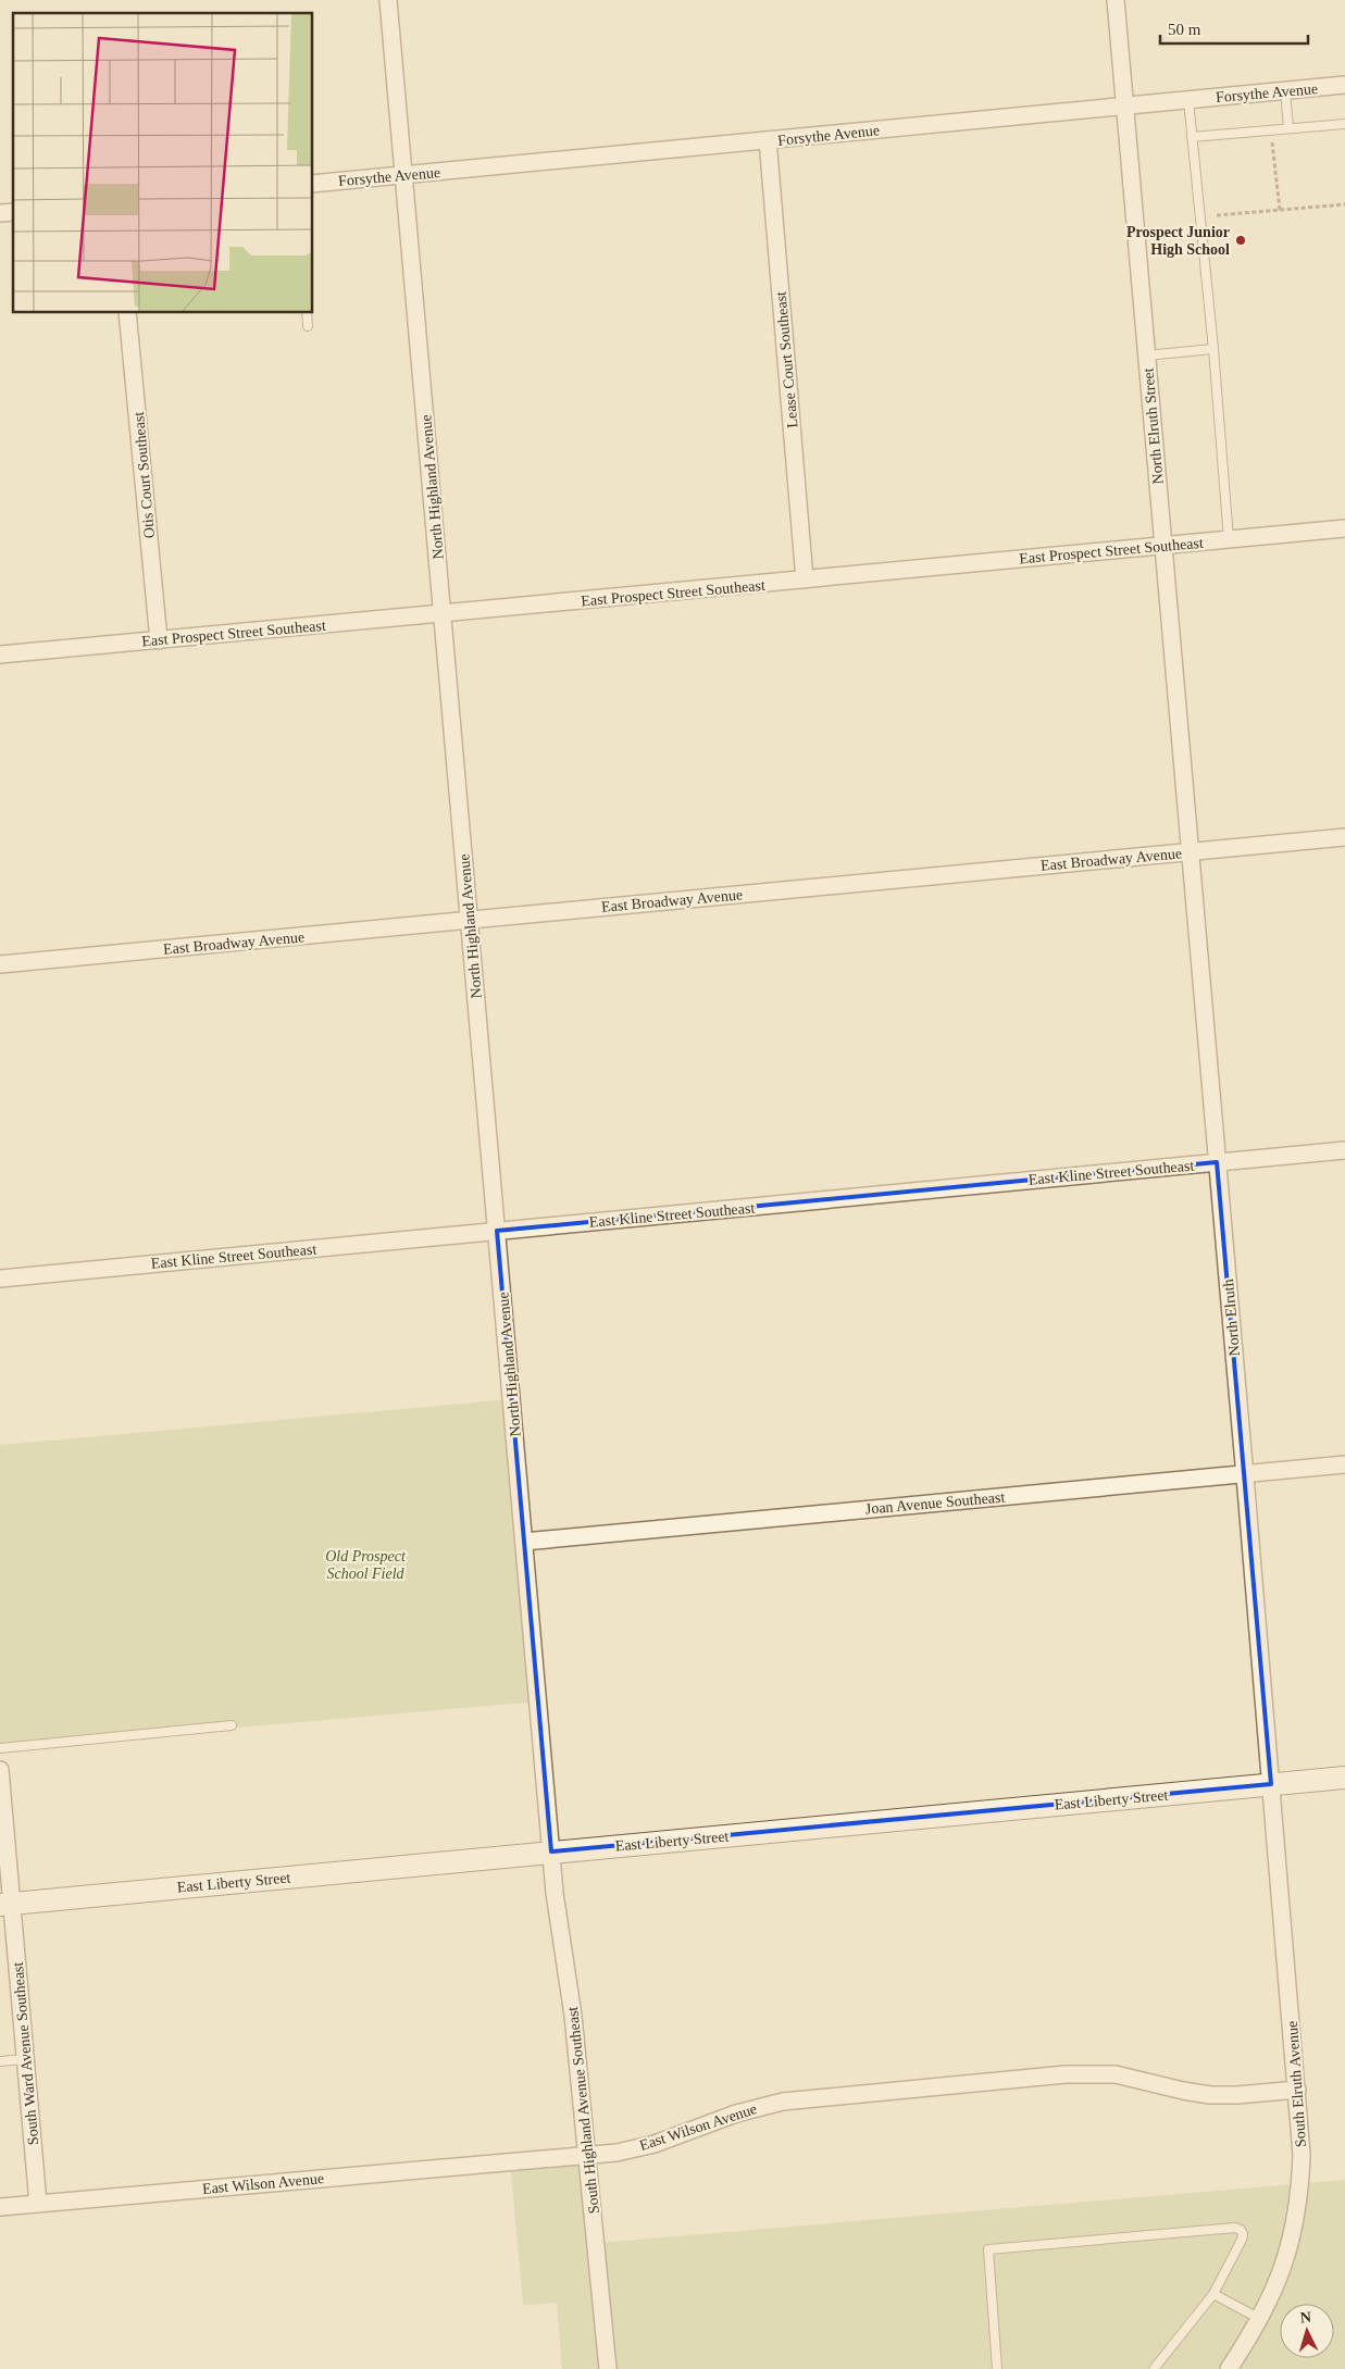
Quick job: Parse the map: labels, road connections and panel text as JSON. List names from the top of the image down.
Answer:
{
  "streets": {
    "street": [
      "Forsythe Avenue",
      "Lease Court Southeast",
      "North Elruth Street",
      "Otis Court Southeast",
      "North Highland Avenue",
      "East Prospect Street Southeast",
      "East Broadway Avenue",
      "East Kline Street Southeast",
      "North Elruth",
      "Joan Avenue Southeast",
      "East Liberty Street",
      "South Ward Avenue Southeast",
      "South Elruth Avenue",
      "South Highland Avenue Southeast",
      "East Wilson Avenue"
    ]
  },
  "crossings": [
    ["Forsythe Avenue", "Lease Court Southeast"],
    ["Forsythe Avenue", "North Elruth Street"],
    ["Forsythe Avenue", "North Highland Avenue"],
    ["Lease Court Southeast", "East Prospect Street Southeast"],
    ["North Elruth Street", "East Prospect Street Southeast"],
    ["North Elruth Street", "East Broadway Avenue"],
    ["North Elruth Street", "North Elruth"],
    ["Otis Court Southeast", "East Prospect Street Southeast"],
    ["North Highland Avenue", "East Prospect Street Southeast"],
    ["North Highland Avenue", "East Broadway Avenue"],
    ["North Highland Avenue", "East Kline Street Southeast"],
    ["North Highland Avenue", "Joan Avenue Southeast"],
    ["North Highland Avenue", "East Liberty Street"],
    ["North Highland Avenue", "South Highland Avenue Southeast"],
    ["East Broadway Avenue", "North Elruth"],
    ["East Kline Street Southeast", "North Elruth"],
    ["North Elruth", "Joan Avenue Southeast"],
    ["North Elruth", "East Liberty Street"],
    ["North Elruth", "South Elruth Avenue"],
    ["East Liberty Street", "South Ward Avenue Southeast"],
    ["East Liberty Street", "South Elruth Avenue"],
    ["East Liberty Street", "South Highland Avenue Southeast"],
    ["South Ward Avenue Southeast", "East Wilson Avenue"],
    ["South Elruth Avenue", "East Wilson Avenue"],
    ["South Highland Avenue Southeast", "East Wilson Avenue"]
  ],
  "parks": ["Old Prospect School Field"],
  "places": ["Prospect Junior High School"],
  "scale_bar": "50 m",
  "north": "top"
}
